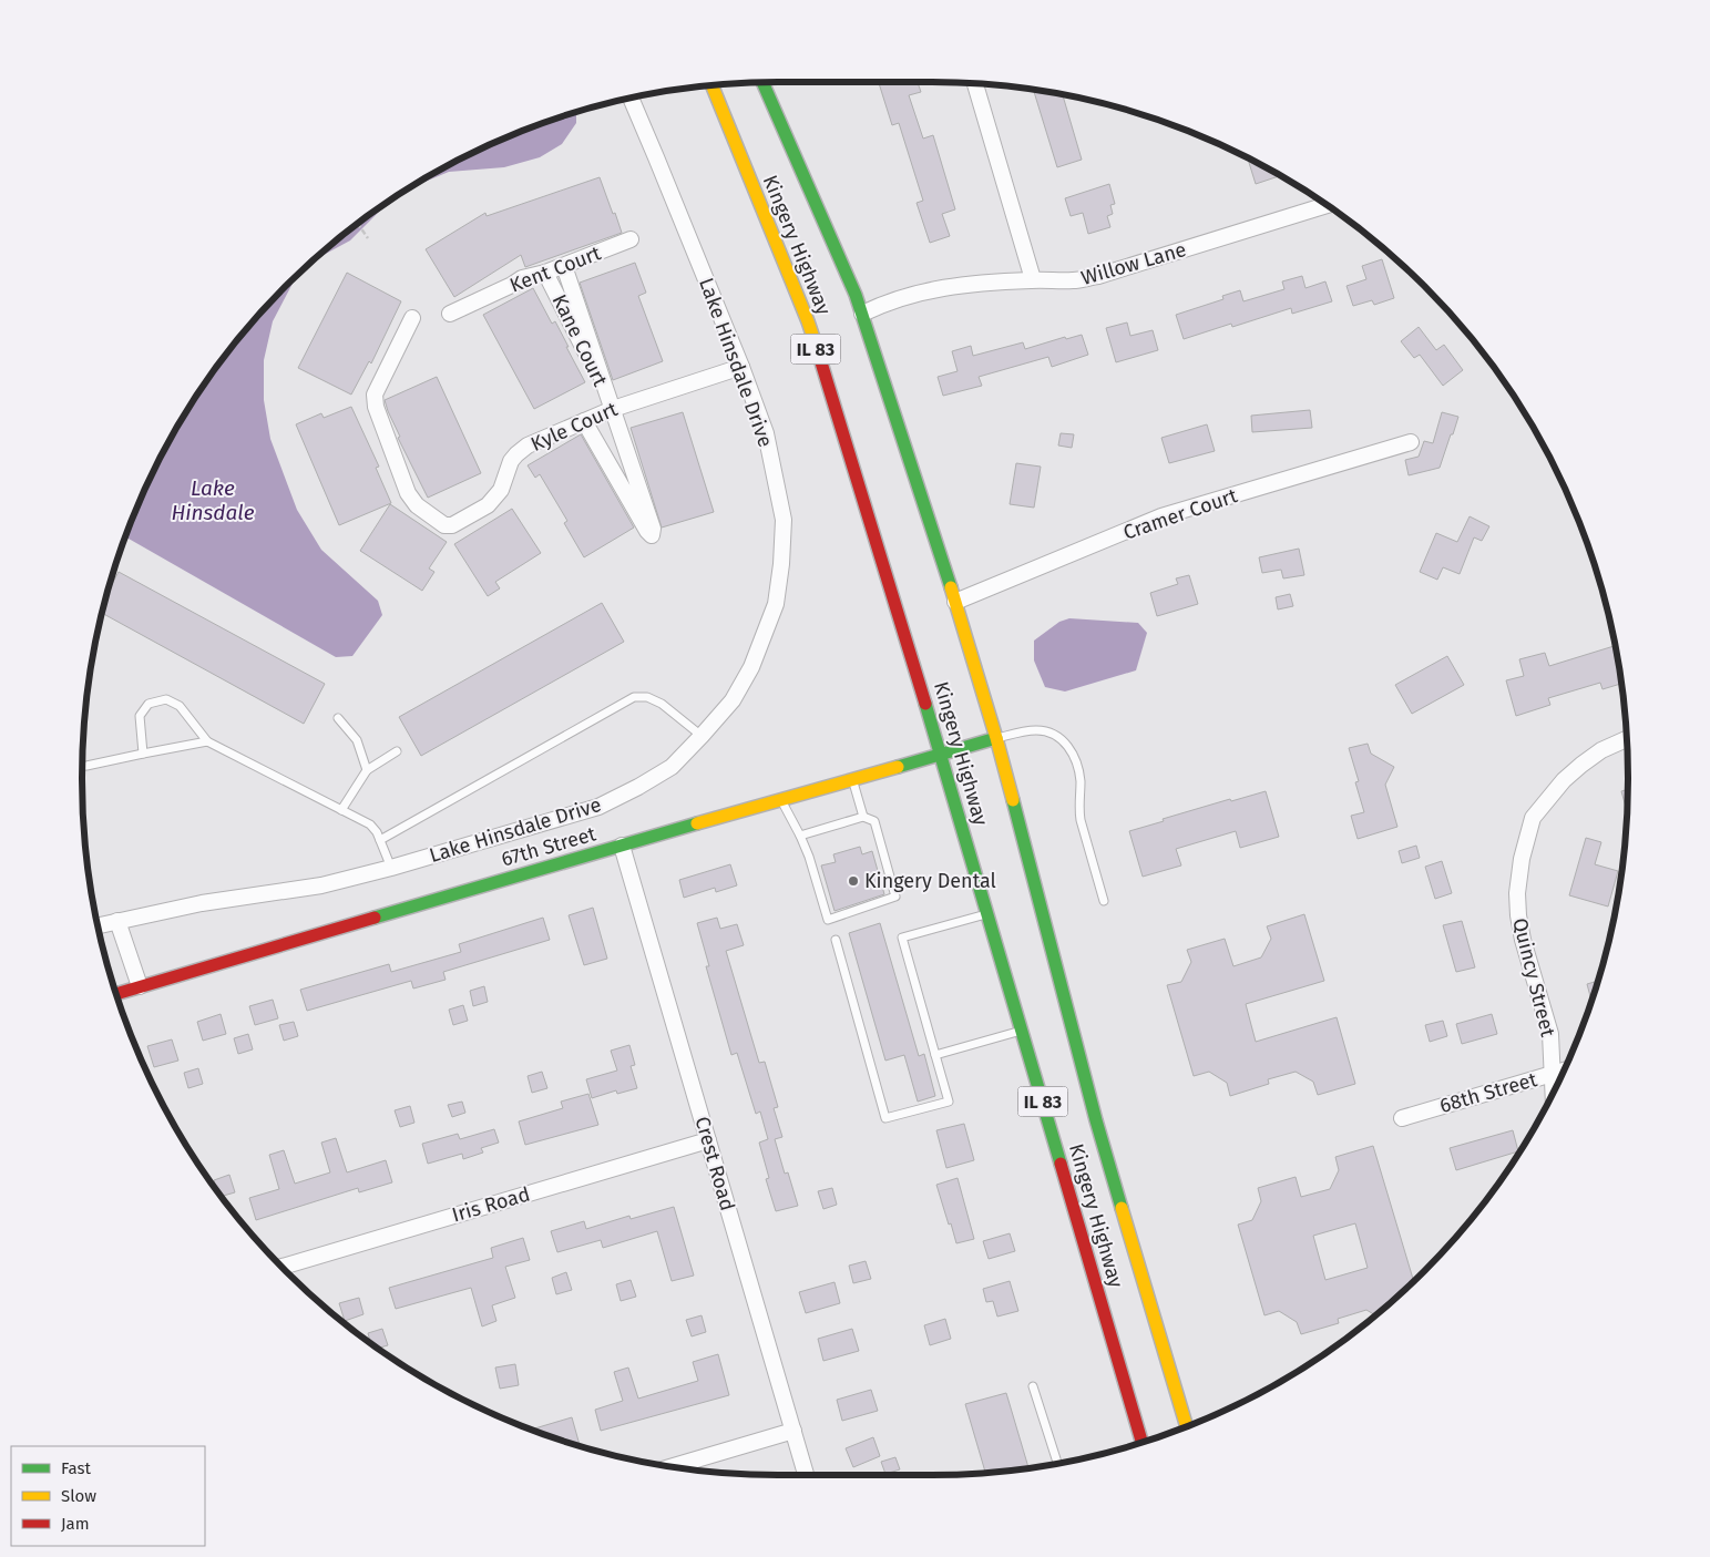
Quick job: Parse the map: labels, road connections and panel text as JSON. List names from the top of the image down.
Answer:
{
  "streets": {
    "main road": ["Kingery Highway", "IL 83", "67th Street"],
    "street": [
      "Willow Lane",
      "Kent Court",
      "Kane Court",
      "Lake Hinsdale Drive",
      "Kyle Court",
      "Cramer Court",
      "Quincy Street",
      "68th Street",
      "Crest Road",
      "Iris Road"
    ]
  },
  "crossings": [
    ["Kingery Highway", "Willow Lane"],
    ["Kingery Highway", "Cramer Court"],
    ["Kingery Highway", "67th Street"],
    ["Kent Court", "Kane Court"],
    ["Kane Court", "Kyle Court"],
    ["Lake Hinsdale Drive", "Kyle Court"],
    ["67th Street", "Crest Road"],
    ["Quincy Street", "68th Street"],
    ["Crest Road", "Iris Road"]
  ],
  "water": ["Lake Hinsdale"],
  "places": ["Kingery Dental"],
  "legend": ["Fast", "Slow", "Jam"]
}
